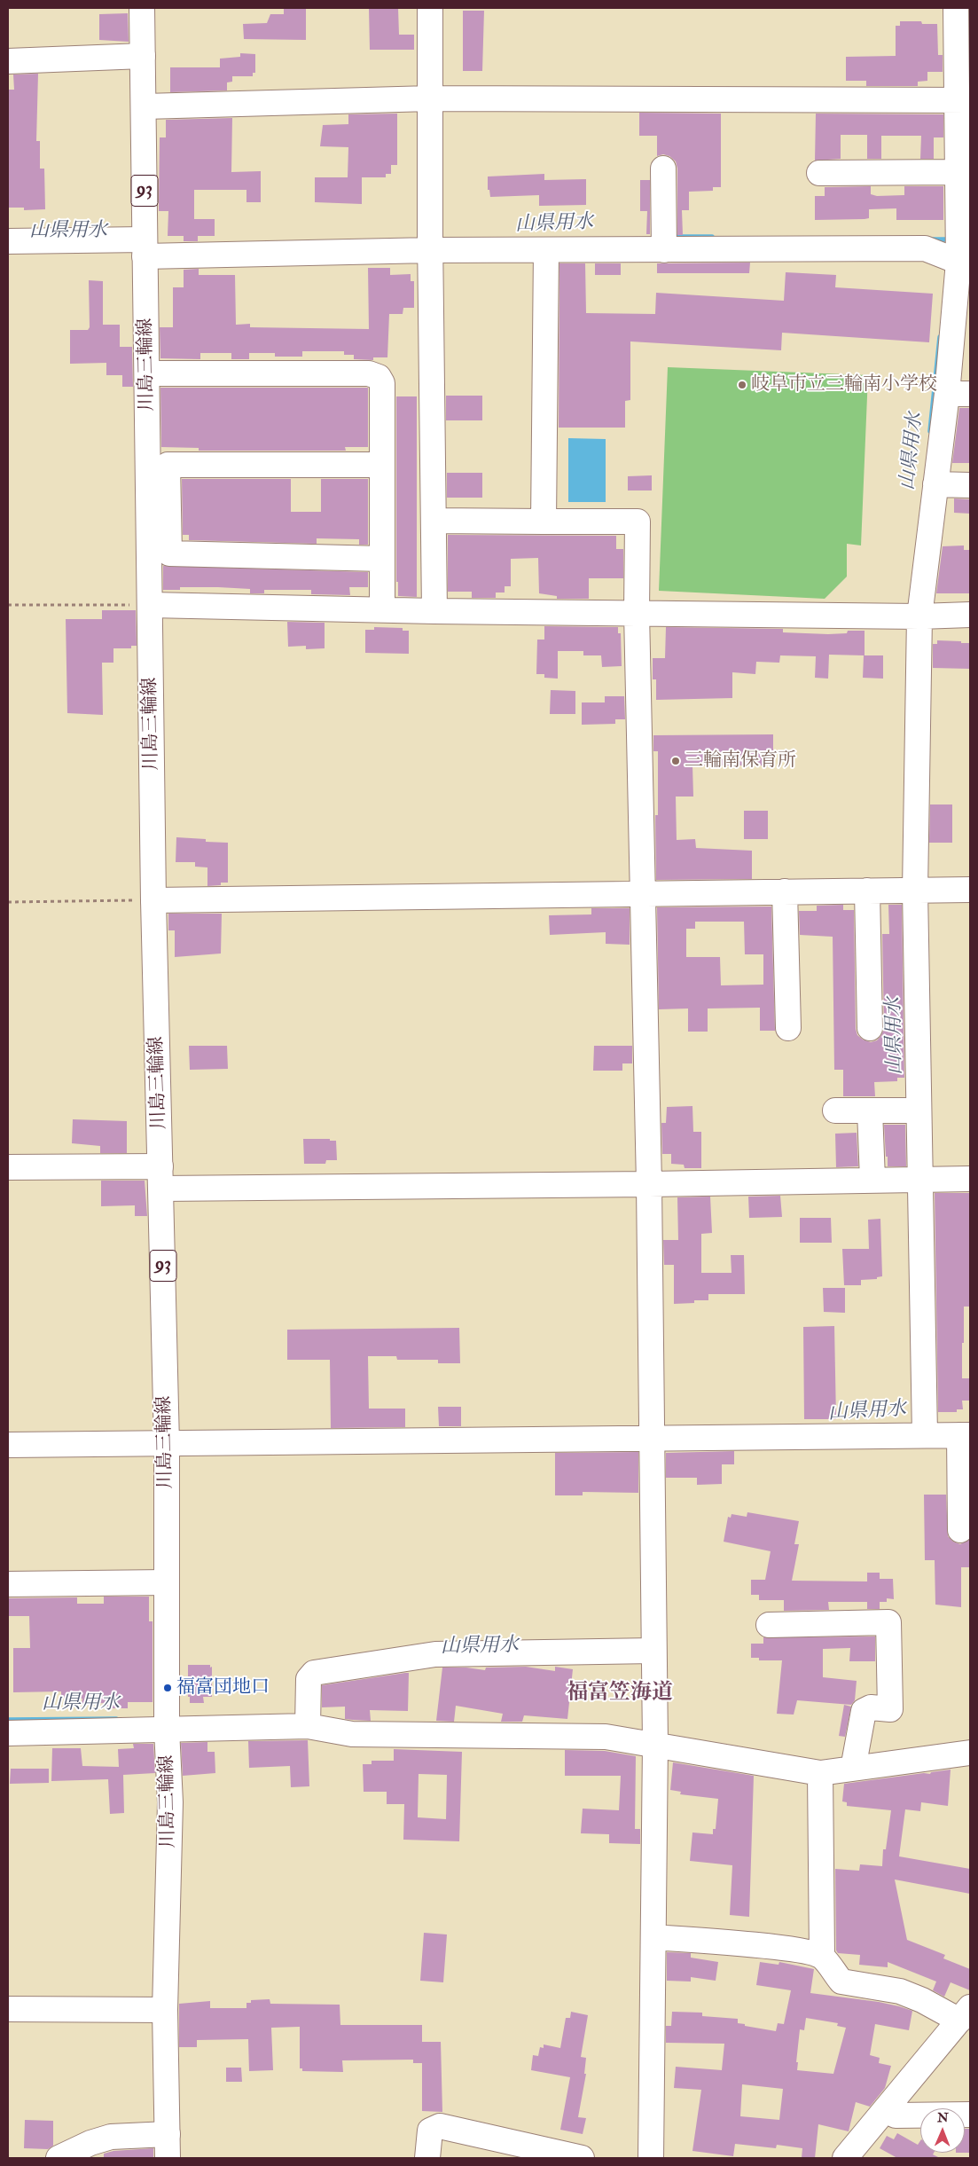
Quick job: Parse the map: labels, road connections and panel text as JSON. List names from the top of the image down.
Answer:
{
  "streets": {
    "street": ["93", "川島三輪線"]
  },
  "districts": ["福富笠海道"],
  "water": ["山県用水"],
  "places": ["岐阜市立三輪南小学校", "三輪南保育所", "福富団地口"],
  "north": "top"
}
